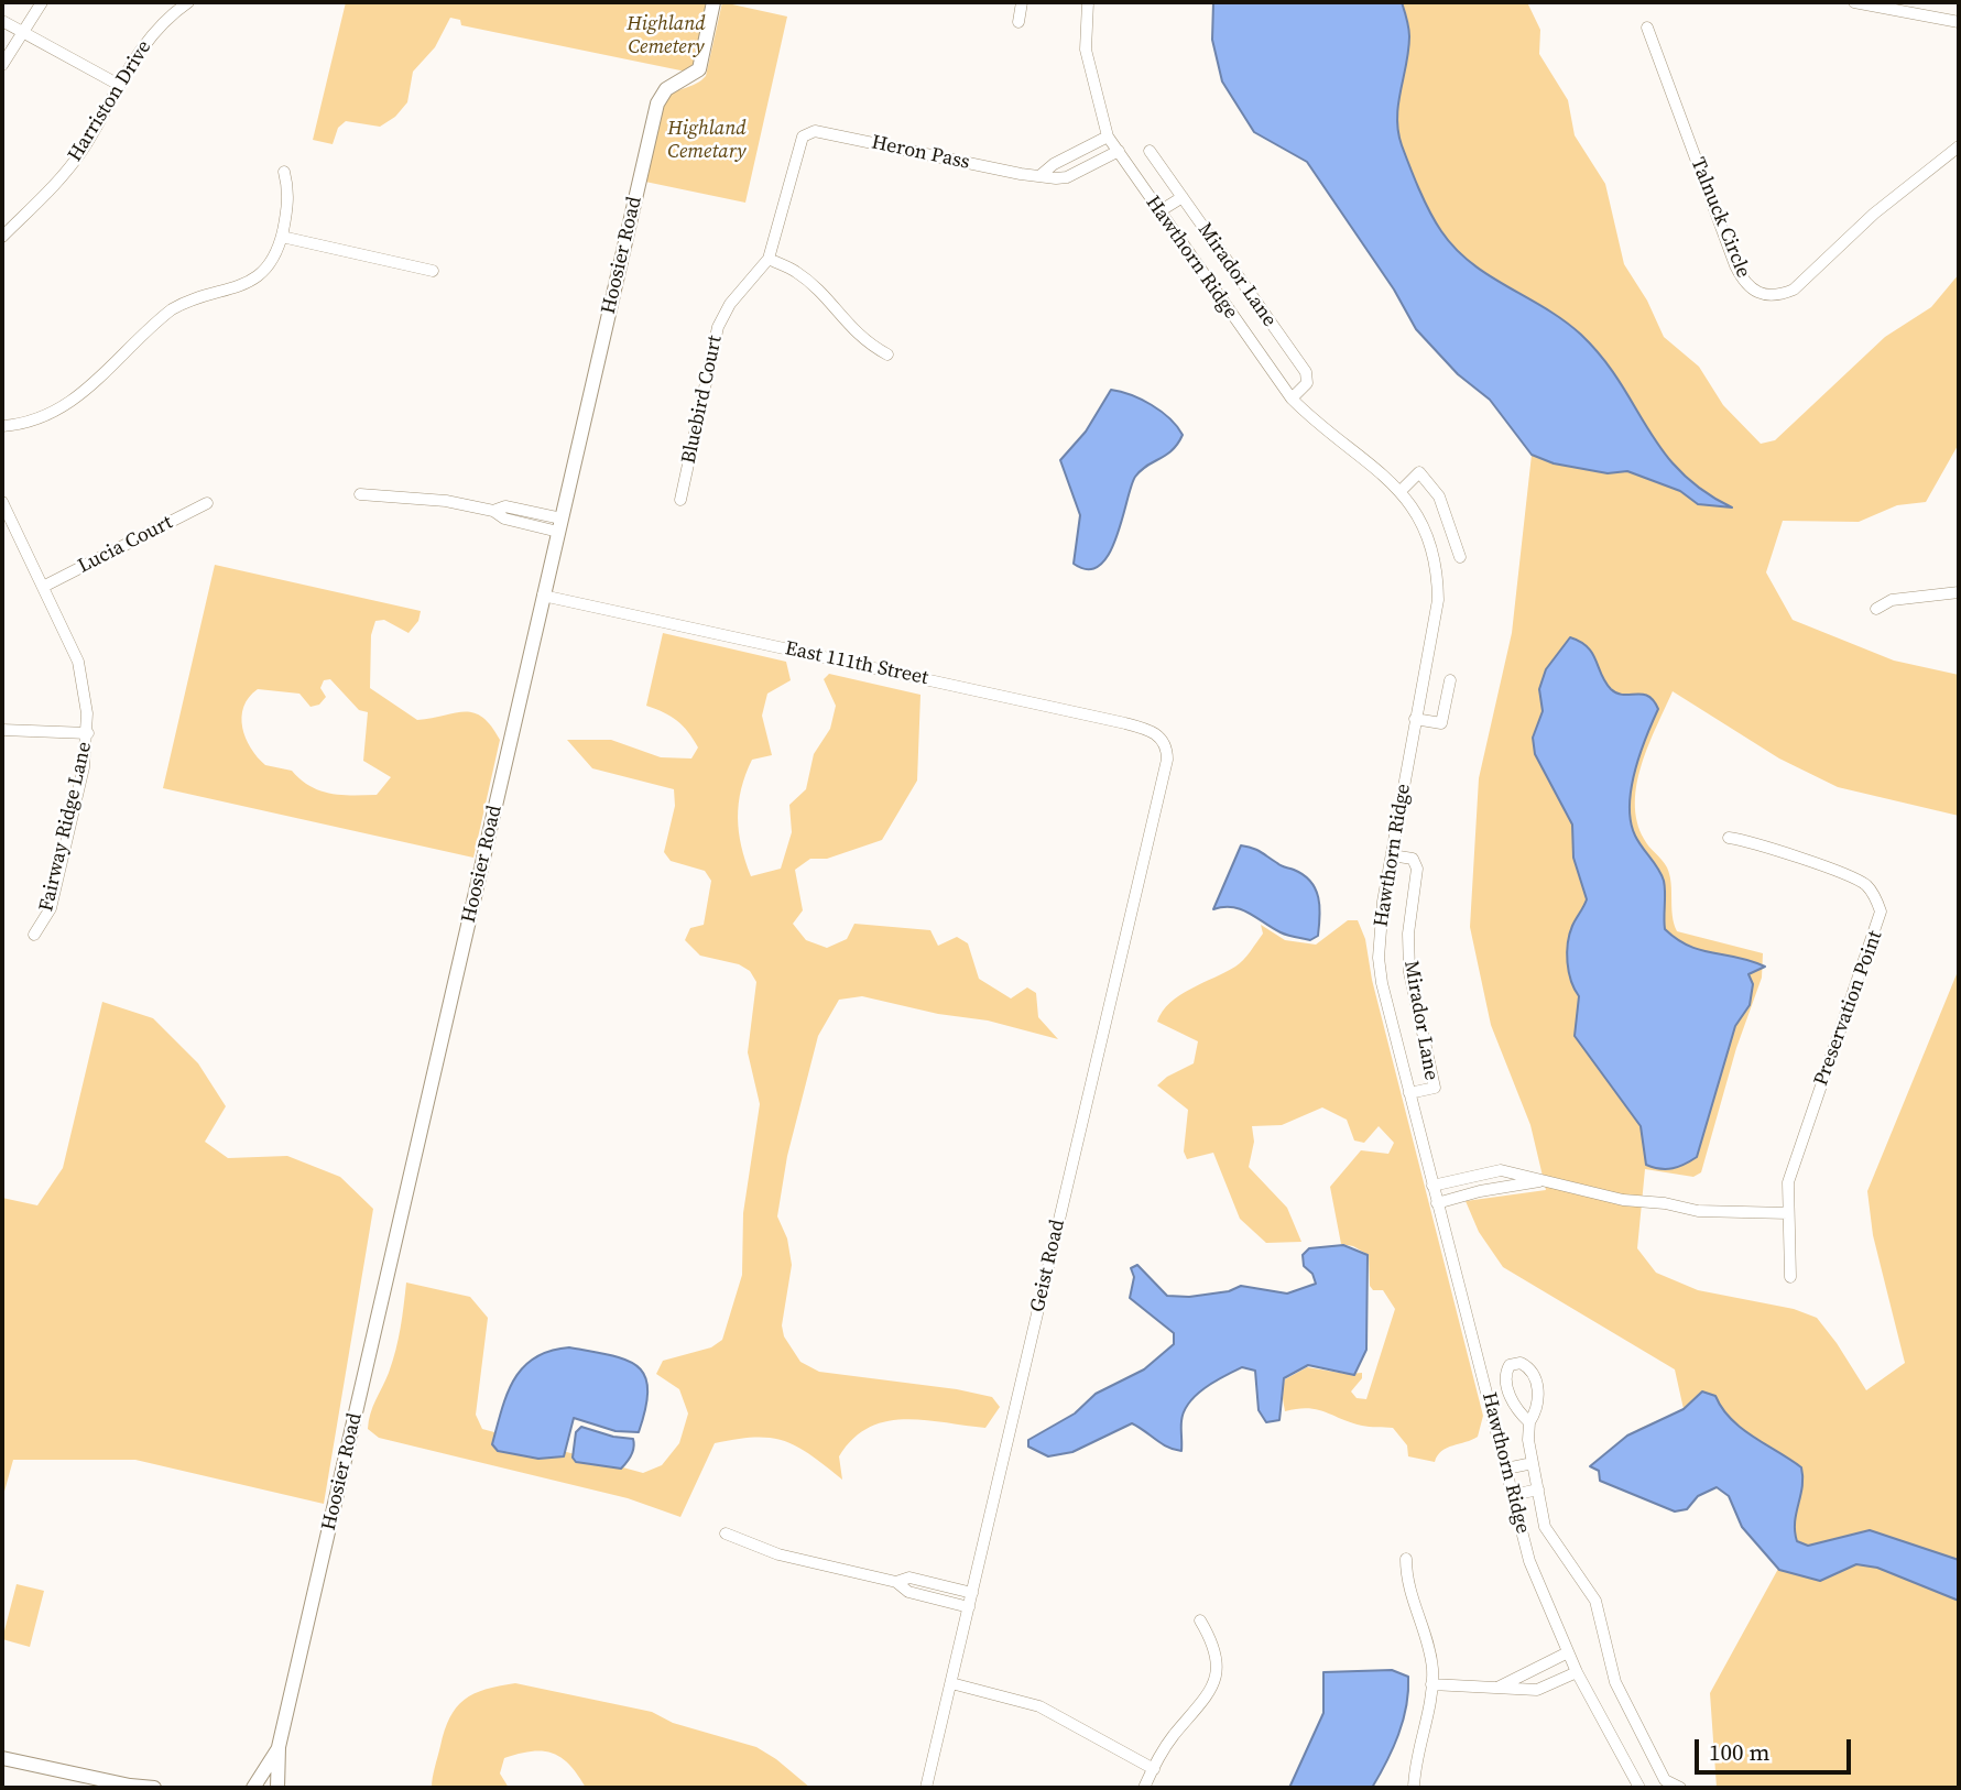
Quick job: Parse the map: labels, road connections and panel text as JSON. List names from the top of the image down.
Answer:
{
  "streets": {
    "street": [
      "Harriston Drive",
      "Heron Pass",
      "Talnuck Circle",
      "Hoosier Road",
      "Hawthorn Ridge",
      "Mirador Lane",
      "Bluebird Court",
      "Lucia Court",
      "East 111th Street",
      "Fairway Ridge Lane",
      "Preservation Point",
      "Geist Road"
    ]
  },
  "crossings": [
    ["Heron Pass", "Hawthorn Ridge"],
    ["Heron Pass", "Bluebird Court"],
    ["Hoosier Road", "East 111th Street"],
    ["Hawthorn Ridge", "Mirador Lane"],
    ["Lucia Court", "Fairway Ridge Lane"],
    ["East 111th Street", "Geist Road"]
  ],
  "parks": ["Highland Cemetery", "Highland Cemetary"],
  "scale_bar": "100 m"
}
